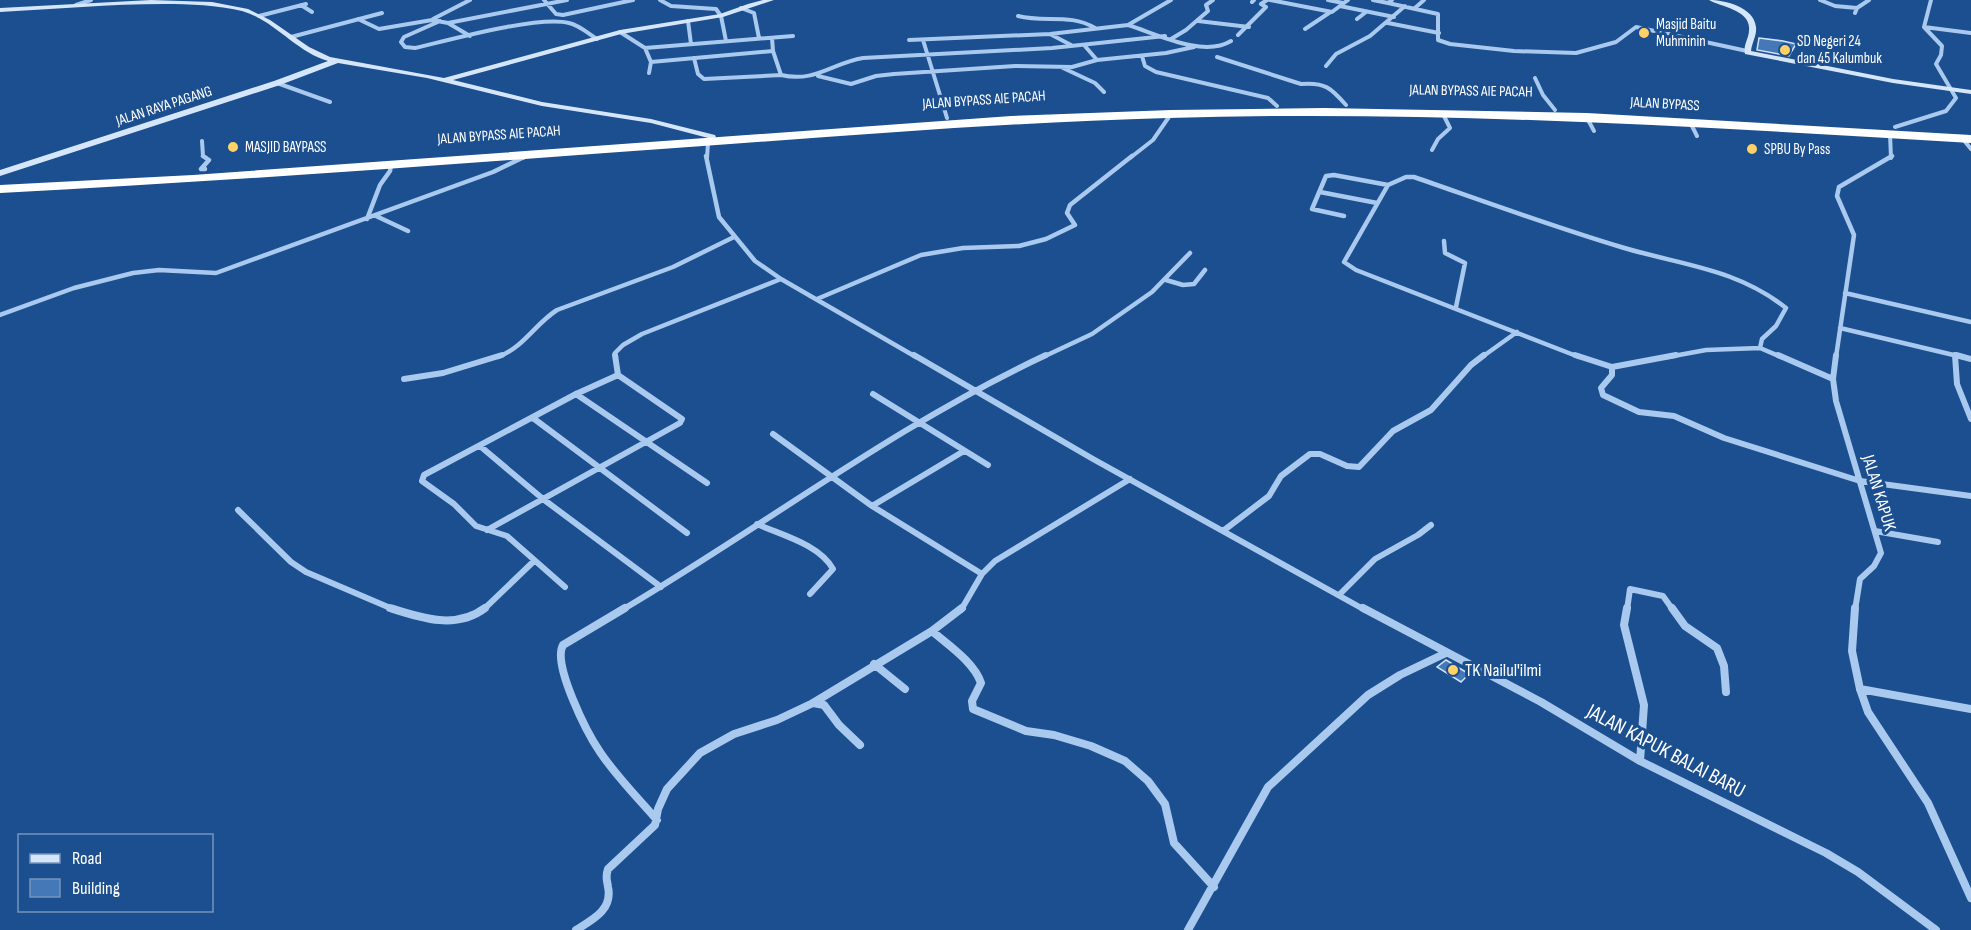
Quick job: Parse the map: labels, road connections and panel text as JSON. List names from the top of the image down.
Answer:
{
  "streets": {
    "highway": ["JALAN BYPASS AIE PACAH", "JALAN BYPASS"],
    "street": ["JALAN RAYA PAGANG", "JALAN KAPUK", "JALAN KAPUK BALAI BARU"]
  },
  "crossings": [
    ["JALAN BYPASS AIE PACAH", "JALAN BYPASS"],
    ["JALAN BYPASS AIE PACAH", "JALAN KAPUK"],
    ["JALAN BYPASS AIE PACAH", "JALAN KAPUK BALAI BARU"],
    ["JALAN BYPASS", "JALAN KAPUK"]
  ],
  "places": [
    "Masjid Baitu Muhminin",
    "SD Negeri 24 dan 45 Kalumbuk",
    "MASJID BAYPASS",
    "SPBU By Pass",
    "TK Nailul'ilmi"
  ],
  "legend": ["Road", "Building"]
}
